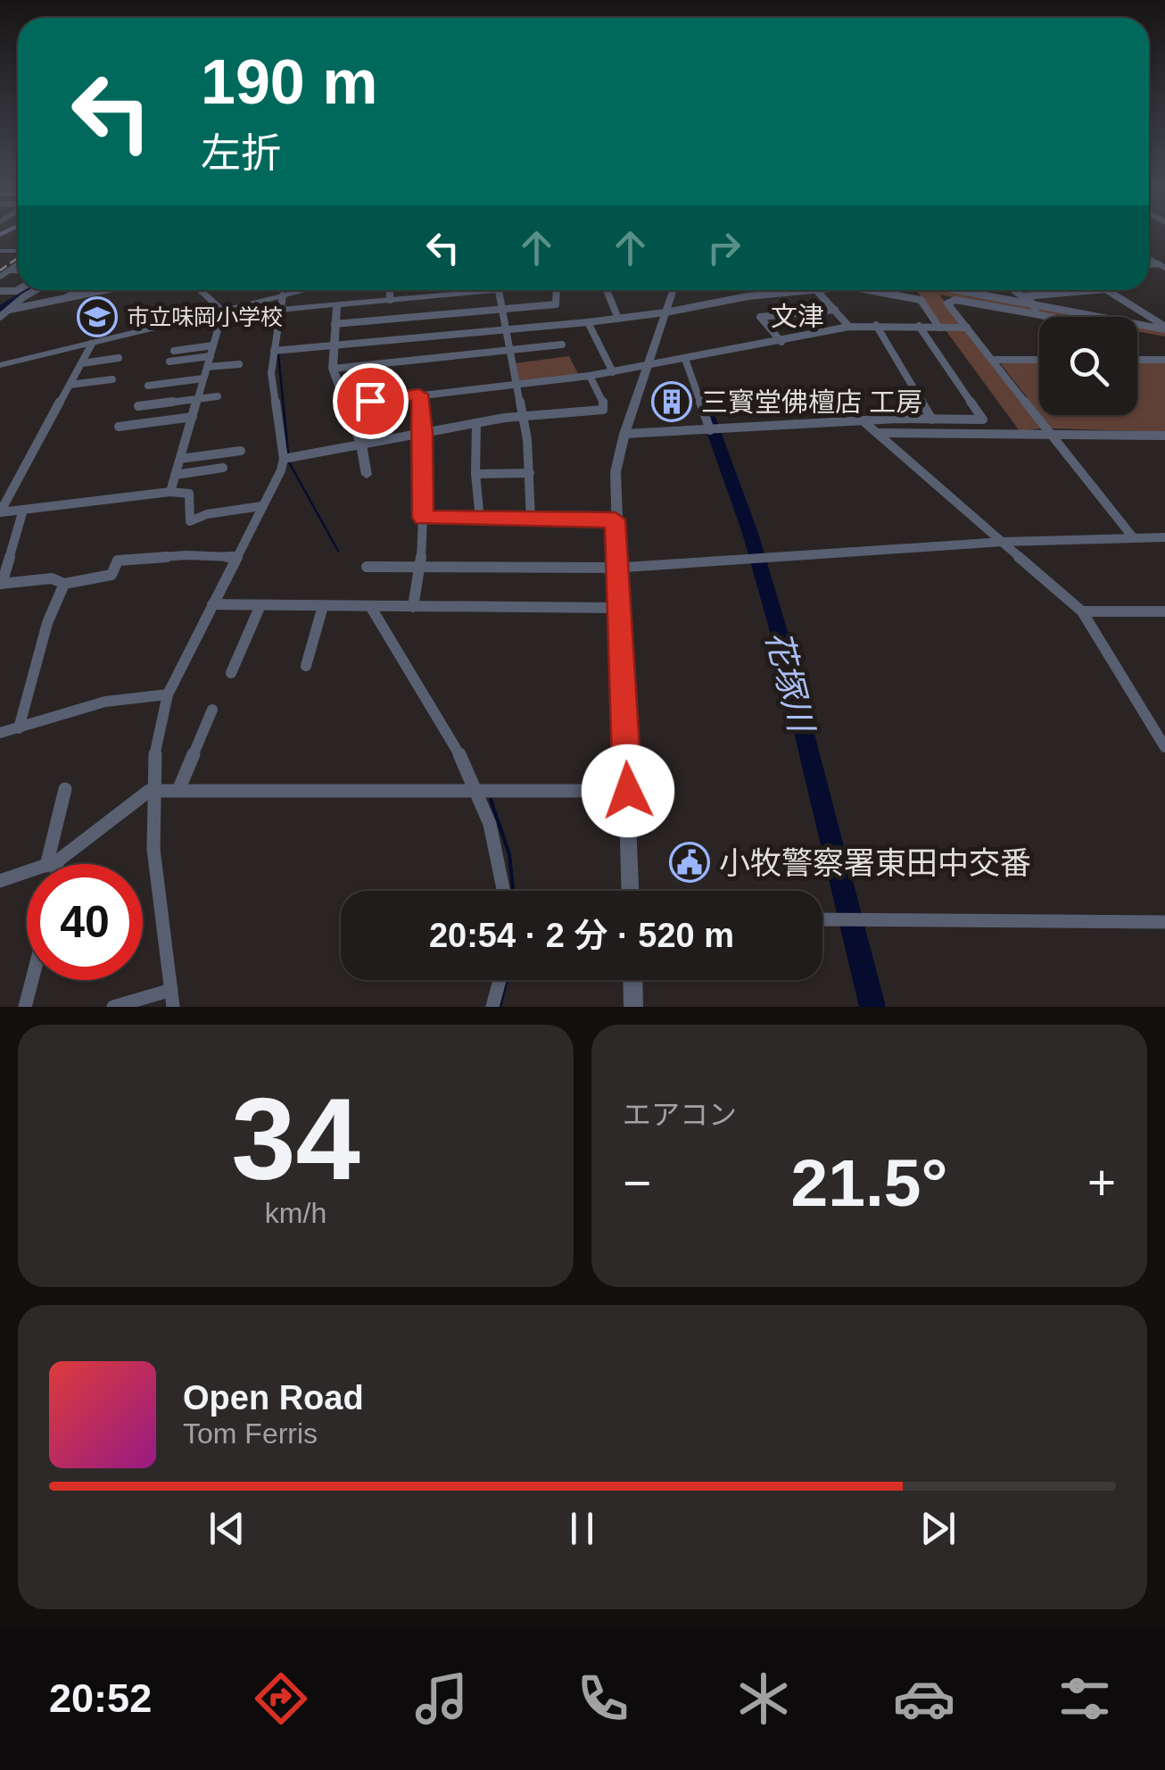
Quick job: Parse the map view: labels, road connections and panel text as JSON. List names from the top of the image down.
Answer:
{
  "districts": ["文津"],
  "water": ["花塚川"],
  "places": {
    "school or university": ["市立味岡小学校"],
    "building": ["三寳堂佛檀店 工房"],
    "public building": ["小牧警察署東田中交番"]
  },
  "page": {
    "turn": ["190 m", "左折"],
    "limit": "40",
    "trip": "20:54 · 2 分 · 520 m",
    "tile": [
      ["34", "km/h"],
      "エアコン"
    ],
    "heat": ["−", "21.5°", "+"],
    "song": ["Open Road", "Tom Ferris"],
    "tabs": "20:52"
  }
}
